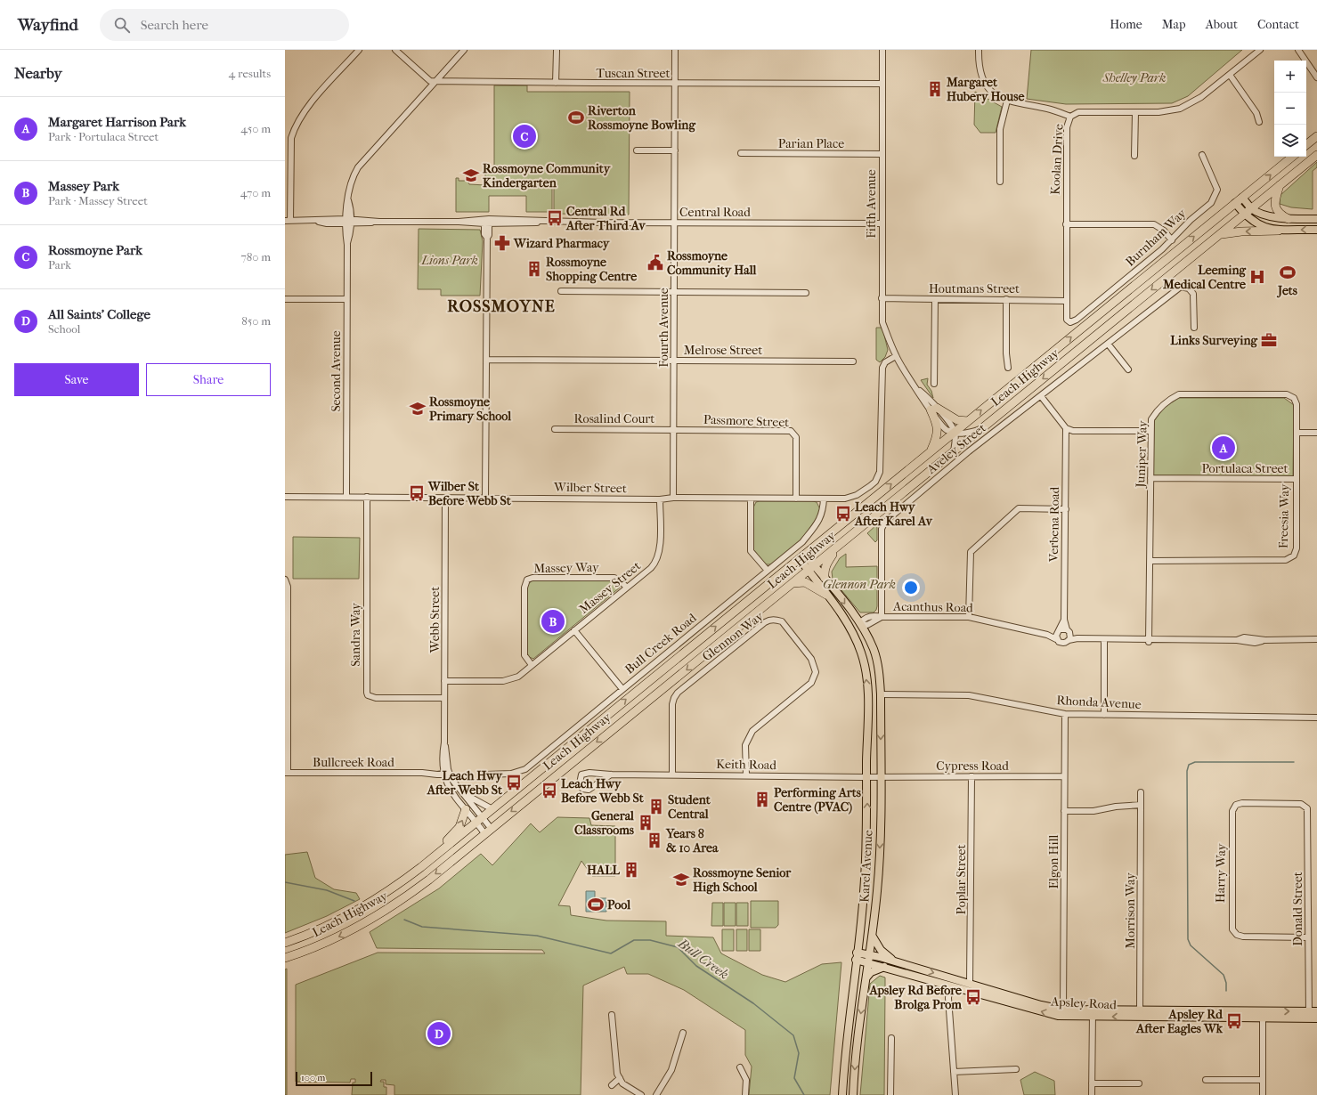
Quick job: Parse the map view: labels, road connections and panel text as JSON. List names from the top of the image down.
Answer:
{
  "streets": {
    "highway": ["Leach Highway"],
    "main road": ["Karel Avenue", "Apsley Road"],
    "street": [
      "Tuscan Street",
      "Parian Place",
      "Koolan Drive",
      "Fifth Avenue",
      "Central Road",
      "Burnham Way",
      "Houtmans Street",
      "Fourth Avenue",
      "Melrose Street",
      "Second Avenue",
      "Rosalind Court",
      "Passmore Street",
      "Aveley Street",
      "Juniper Way",
      "Portulaca Street",
      "Wilber Street",
      "Freesia Way",
      "Verbena Road",
      "Massey Way",
      "Massey Street",
      "Acanthus Road",
      "Webb Street",
      "Sandra Way",
      "Glennon Way",
      "Bull Creek Road",
      "Rhonda Avenue",
      "Bullcreek Road",
      "Keith Road",
      "Cypress Road",
      "Elgon Hill",
      "Harry Way",
      "Poplar Street",
      "Donald Street",
      "Morrison Way"
    ]
  },
  "crossings": [
    ["Tuscan Street", "Fifth Avenue"],
    ["Tuscan Street", "Fourth Avenue"],
    ["Tuscan Street", "Second Avenue"],
    ["Parian Place", "Fifth Avenue"],
    ["Koolan Drive", "Burnham Way"],
    ["Koolan Drive", "Houtmans Street"],
    ["Fifth Avenue", "Central Road"],
    ["Fifth Avenue", "Houtmans Street"],
    ["Fifth Avenue", "Leach Highway"],
    ["Fifth Avenue", "Wilber Street"],
    ["Central Road", "Fourth Avenue"],
    ["Central Road", "Second Avenue"],
    ["Fourth Avenue", "Melrose Street"],
    ["Fourth Avenue", "Rosalind Court"],
    ["Fourth Avenue", "Passmore Street"],
    ["Fourth Avenue", "Wilber Street"],
    ["Second Avenue", "Wilber Street"],
    ["Leach Highway", "Webb Street"],
    ["Leach Highway", "Karel Avenue"],
    ["Rosalind Court", "Passmore Street"],
    ["Passmore Street", "Wilber Street"],
    ["Aveley Street", "Acanthus Road"],
    ["Juniper Way", "Portulaca Street"],
    ["Juniper Way", "Freesia Way"],
    ["Juniper Way", "Acanthus Road"],
    ["Portulaca Street", "Freesia Way"],
    ["Wilber Street", "Massey Street"],
    ["Wilber Street", "Webb Street"],
    ["Wilber Street", "Sandra Way"],
    ["Wilber Street", "Bull Creek Road"],
    ["Verbena Road", "Acanthus Road"],
    ["Massey Way", "Massey Street"],
    ["Massey Street", "Webb Street"],
    ["Acanthus Road", "Karel Avenue"],
    ["Webb Street", "Sandra Way"],
    ["Webb Street", "Bullcreek Road"],
    ["Glennon Way", "Keith Road"],
    ["Rhonda Avenue", "Elgon Hill"],
    ["Rhonda Avenue", "Karel Avenue"],
    ["Keith Road", "Cypress Road"],
    ["Keith Road", "Karel Avenue"],
    ["Cypress Road", "Elgon Hill"],
    ["Cypress Road", "Karel Avenue"],
    ["Cypress Road", "Poplar Street"],
    ["Elgon Hill", "Apsley Road"],
    ["Karel Avenue", "Apsley Road"],
    ["Harry Way", "Donald Street"],
    ["Poplar Street", "Apsley Road"],
    ["Donald Street", "Apsley Road"],
    ["Morrison Way", "Apsley Road"]
  ],
  "districts": ["ROSSMOYNE"],
  "water": ["Bull Creek"],
  "parks": ["Shelley Park", "Lions Park", "Glennon Park"],
  "places": {
    "building": [
      "Margaret Hubery House",
      "Rossmoyne Shopping Centre",
      "Performing Arts Centre (PVAC)",
      "Student Central",
      "General Classrooms",
      "Years 8 & 10 Area",
      "HALL"
    ],
    "sports": ["Riverton Rossmoyne Bowling", "Jets", "Pool"],
    "school or university": ["Rossmoyne Community Kindergarten", "Rossmoyne Primary School", "Rossmoyne Senior High School"],
    "bus stop": [
      "Central Rd After Third Av",
      "Wilber St Before Webb St",
      "Leach Hwy After Karel Av",
      "Leach Hwy After Webb St",
      "Leach Hwy Before Webb St",
      "Apsley Rd Before Brolga Prom",
      "Apsley Rd After Eagles Wk"
    ],
    "pharmacy": ["Wizard Pharmacy"],
    "public building": ["Rossmoyne Community Hall"],
    "hospital": ["Leeming Medical Centre"],
    "office": ["Links Surveying"]
  },
  "scale_bar": "100 m",
  "page": {
    "header": "Wayfind",
    "search": "Search here",
    "nav": [
      "Home",
      "Map",
      "About",
      "Contact"
    ],
    "heading": ["Nearby", "4 results"],
    "map_buttons": ["+", "−"],
    "list": [
      {
        "mark": "A",
        "name": "Margaret Harrison Park",
        "note": "Park · Portulaca Street",
        "value": "450 m"
      },
      {
        "mark": "B",
        "name": "Massey Park",
        "note": "Park · Massey Street",
        "value": "470 m"
      },
      {
        "mark": "C",
        "name": "Rossmoyne Park",
        "note": "Park",
        "value": "780 m"
      },
      {
        "mark": "D",
        "name": "All Saints’ College",
        "note": "School",
        "value": "850 m"
      }
    ],
    "pins": [
      "C",
      "A",
      "B",
      "D"
    ],
    "buttons": ["Save", "Share"],
    "scale": "100 m"
  }
}
